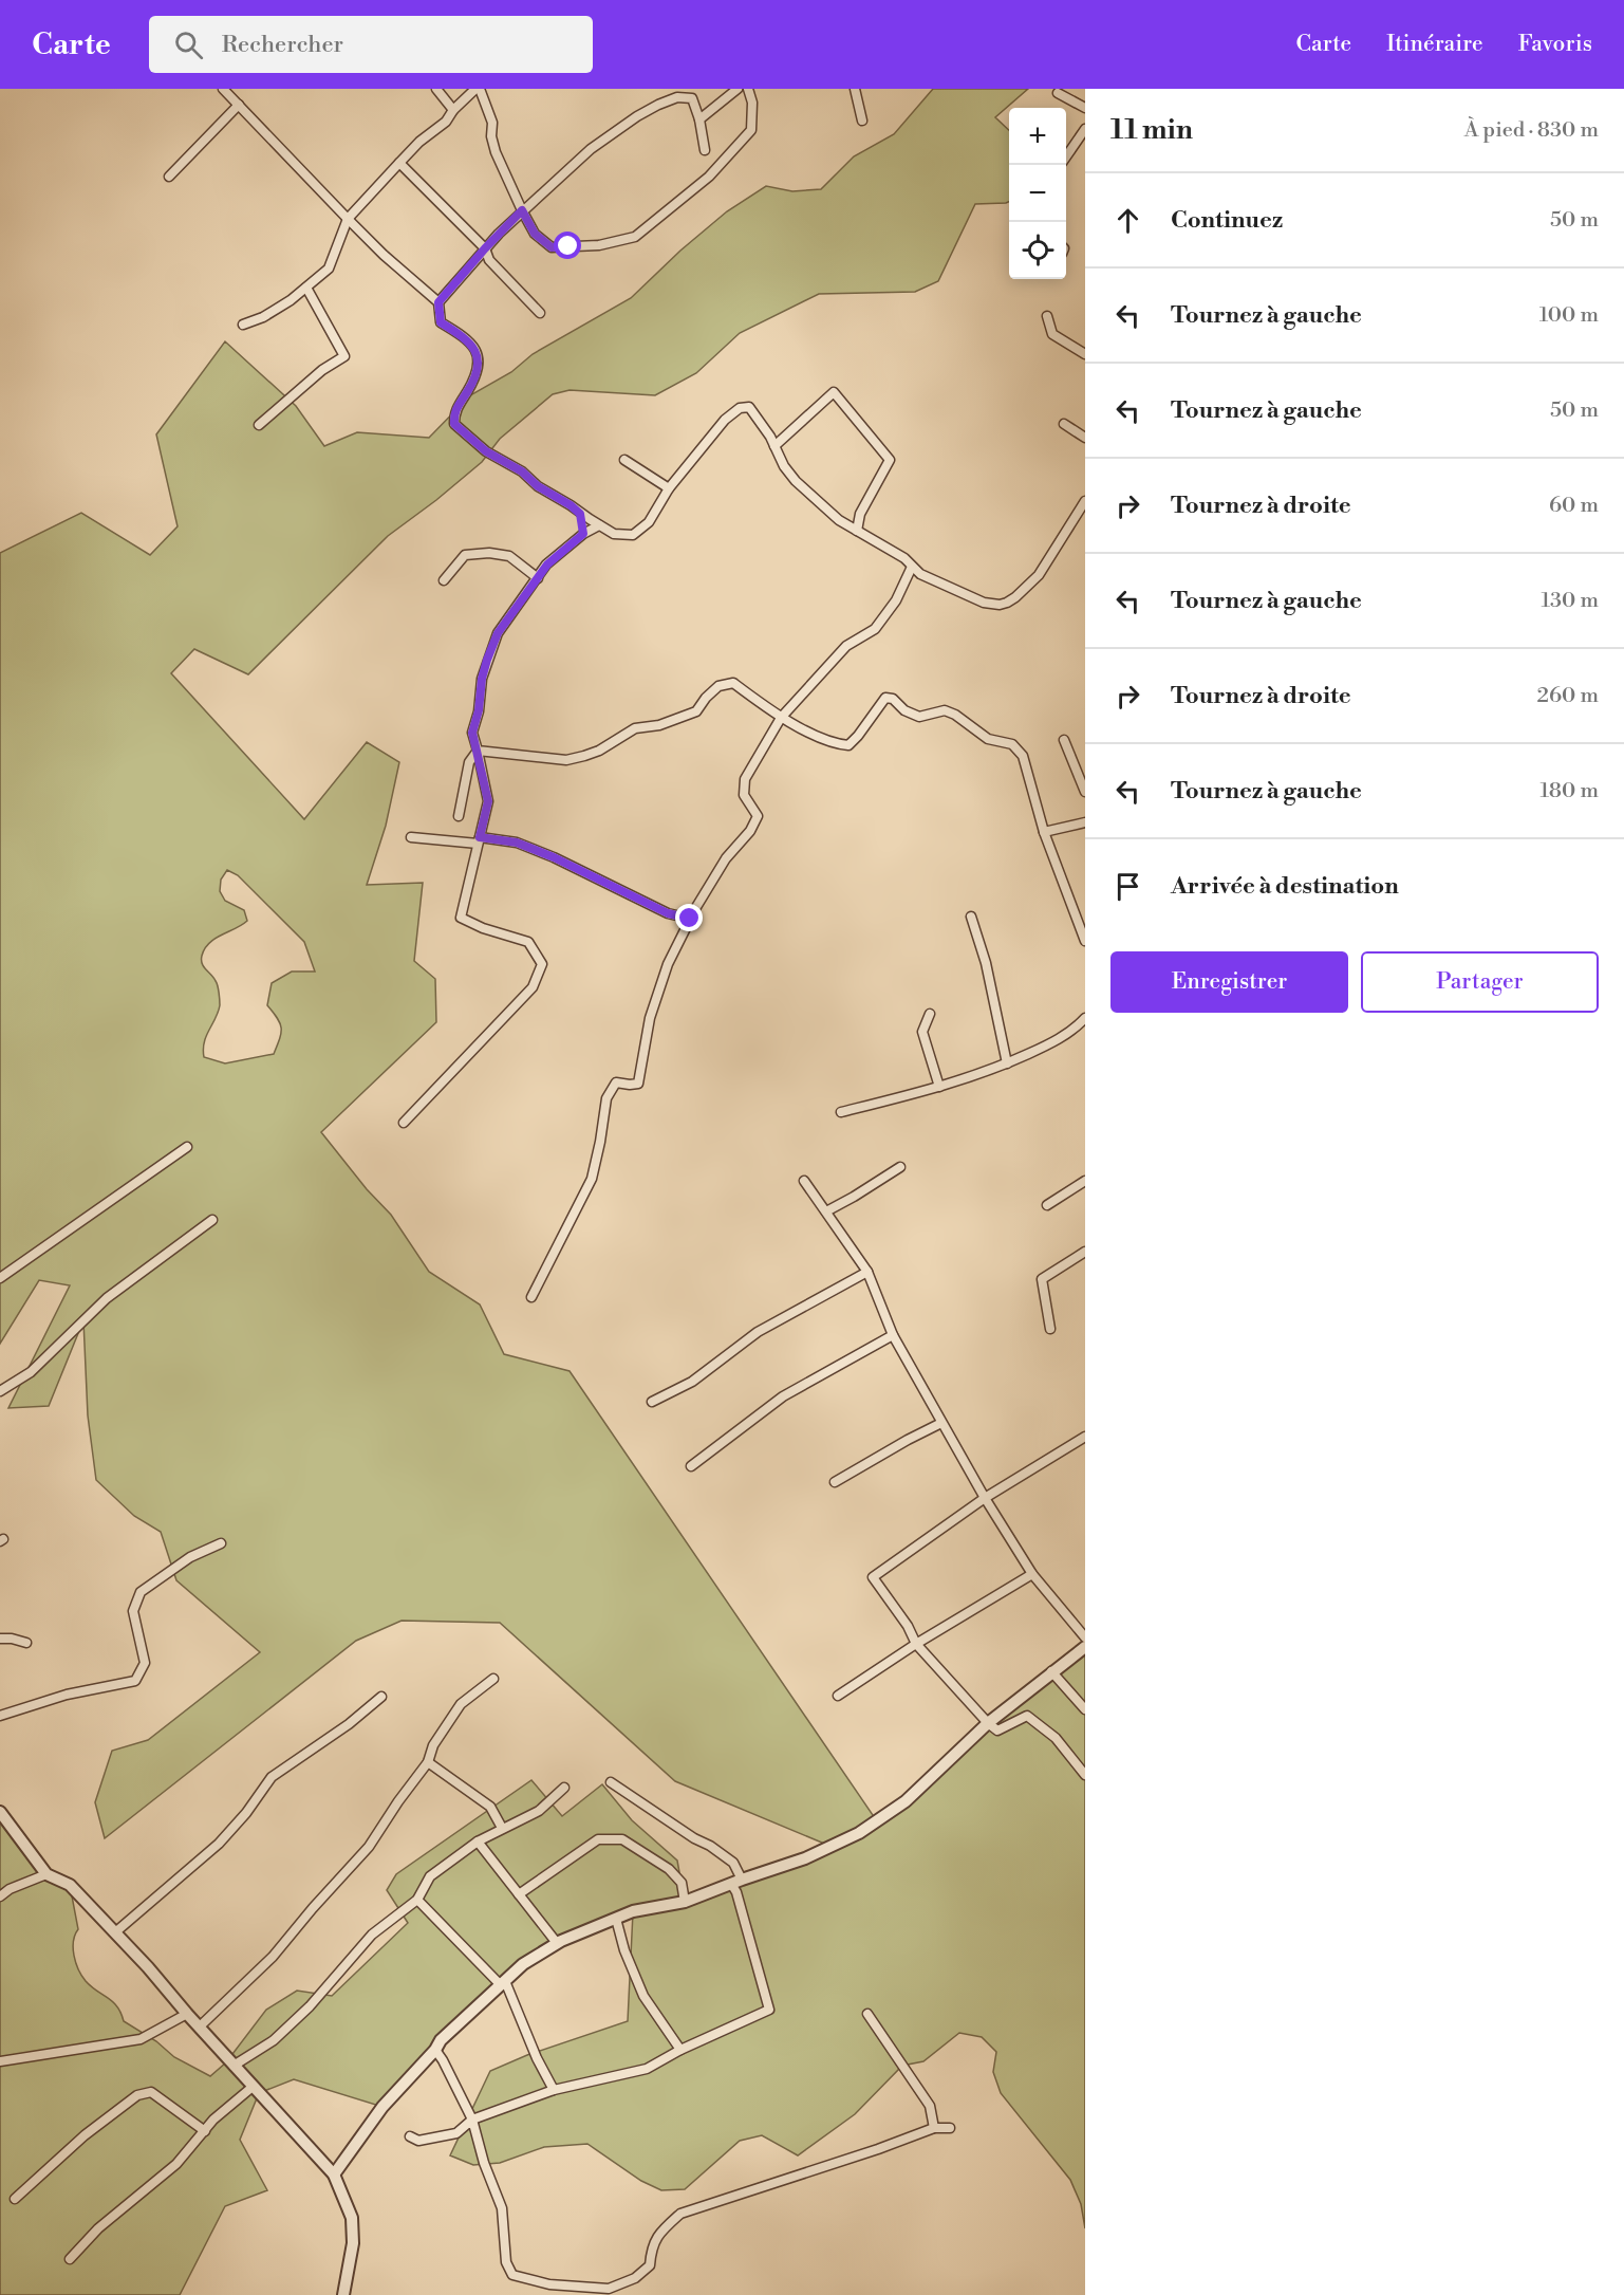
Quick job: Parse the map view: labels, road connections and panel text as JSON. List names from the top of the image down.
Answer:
{
  "page": {
    "header": "Carte",
    "search": "Rechercher",
    "nav": ["Carte", "Itinéraire", "Favoris"],
    "heading": ["11 min", "À pied · 830 m"],
    "map_buttons": ["+", "−"],
    "list": [
      ["Continuez", "50 m"],
      ["Tournez à gauche", "100 m"],
      ["Tournez à gauche", "50 m"],
      ["Tournez à droite", "60 m"],
      ["Tournez à gauche", "130 m"],
      ["Tournez à droite", "260 m"],
      ["Tournez à gauche", "180 m"],
      "Arrivée à destination"
    ],
    "buttons": ["Enregistrer", "Partager"]
  }
}
